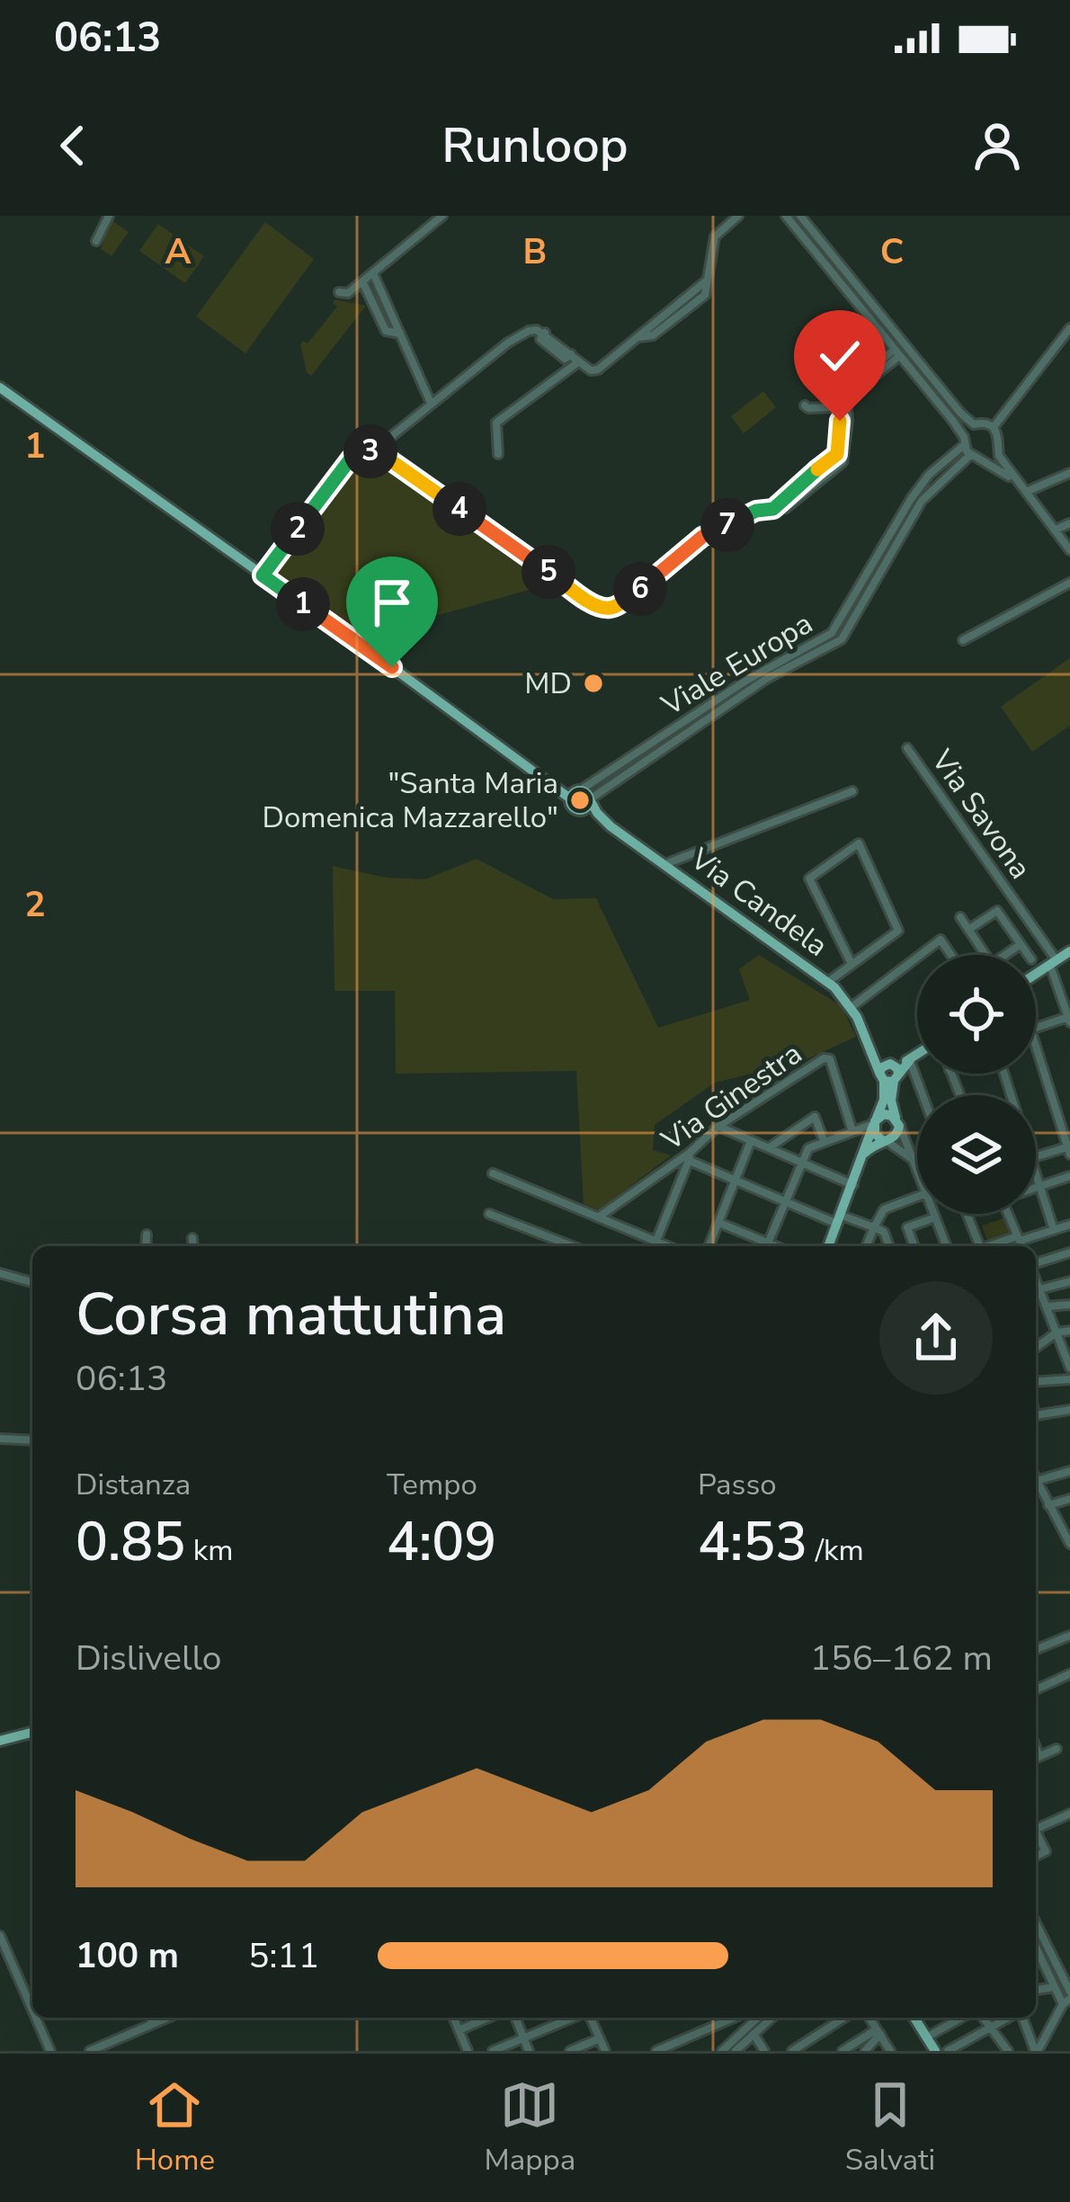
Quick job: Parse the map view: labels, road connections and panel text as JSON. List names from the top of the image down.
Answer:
{
  "streets": {
    "main road": ["Via Candela"],
    "street": ["Viale Europa", "Via Savona", "Via Ginestra"]
  },
  "crossings": [
    ["Viale Europa", "Via Candela"]
  ],
  "places": ["MD", "\"Santa Maria Domenica Mazzarello\""],
  "page": {
    "status": "06:13",
    "header": "Runloop",
    "pins": [
      "3",
      "4",
      "7",
      "2",
      "5",
      "6",
      "1"
    ],
    "heading": ["Corsa mattutina", "06:13"],
    "stats": [
      ["Distanza", "0.85 km"],
      ["Tempo", "4:09"],
      ["Passo", "4:53 /km"]
    ],
    "chart": ["Dislivello", "156–162 m"],
    "list": [
      {
        "name": "100 m",
        "note": "5:11"
      }
    ],
    "tabs": ["Home", "Mappa", "Salvati"]
  },
  "grid": {
    "columns": ["A", "B", "C"],
    "rows": ["1", "2"]
  }
}
